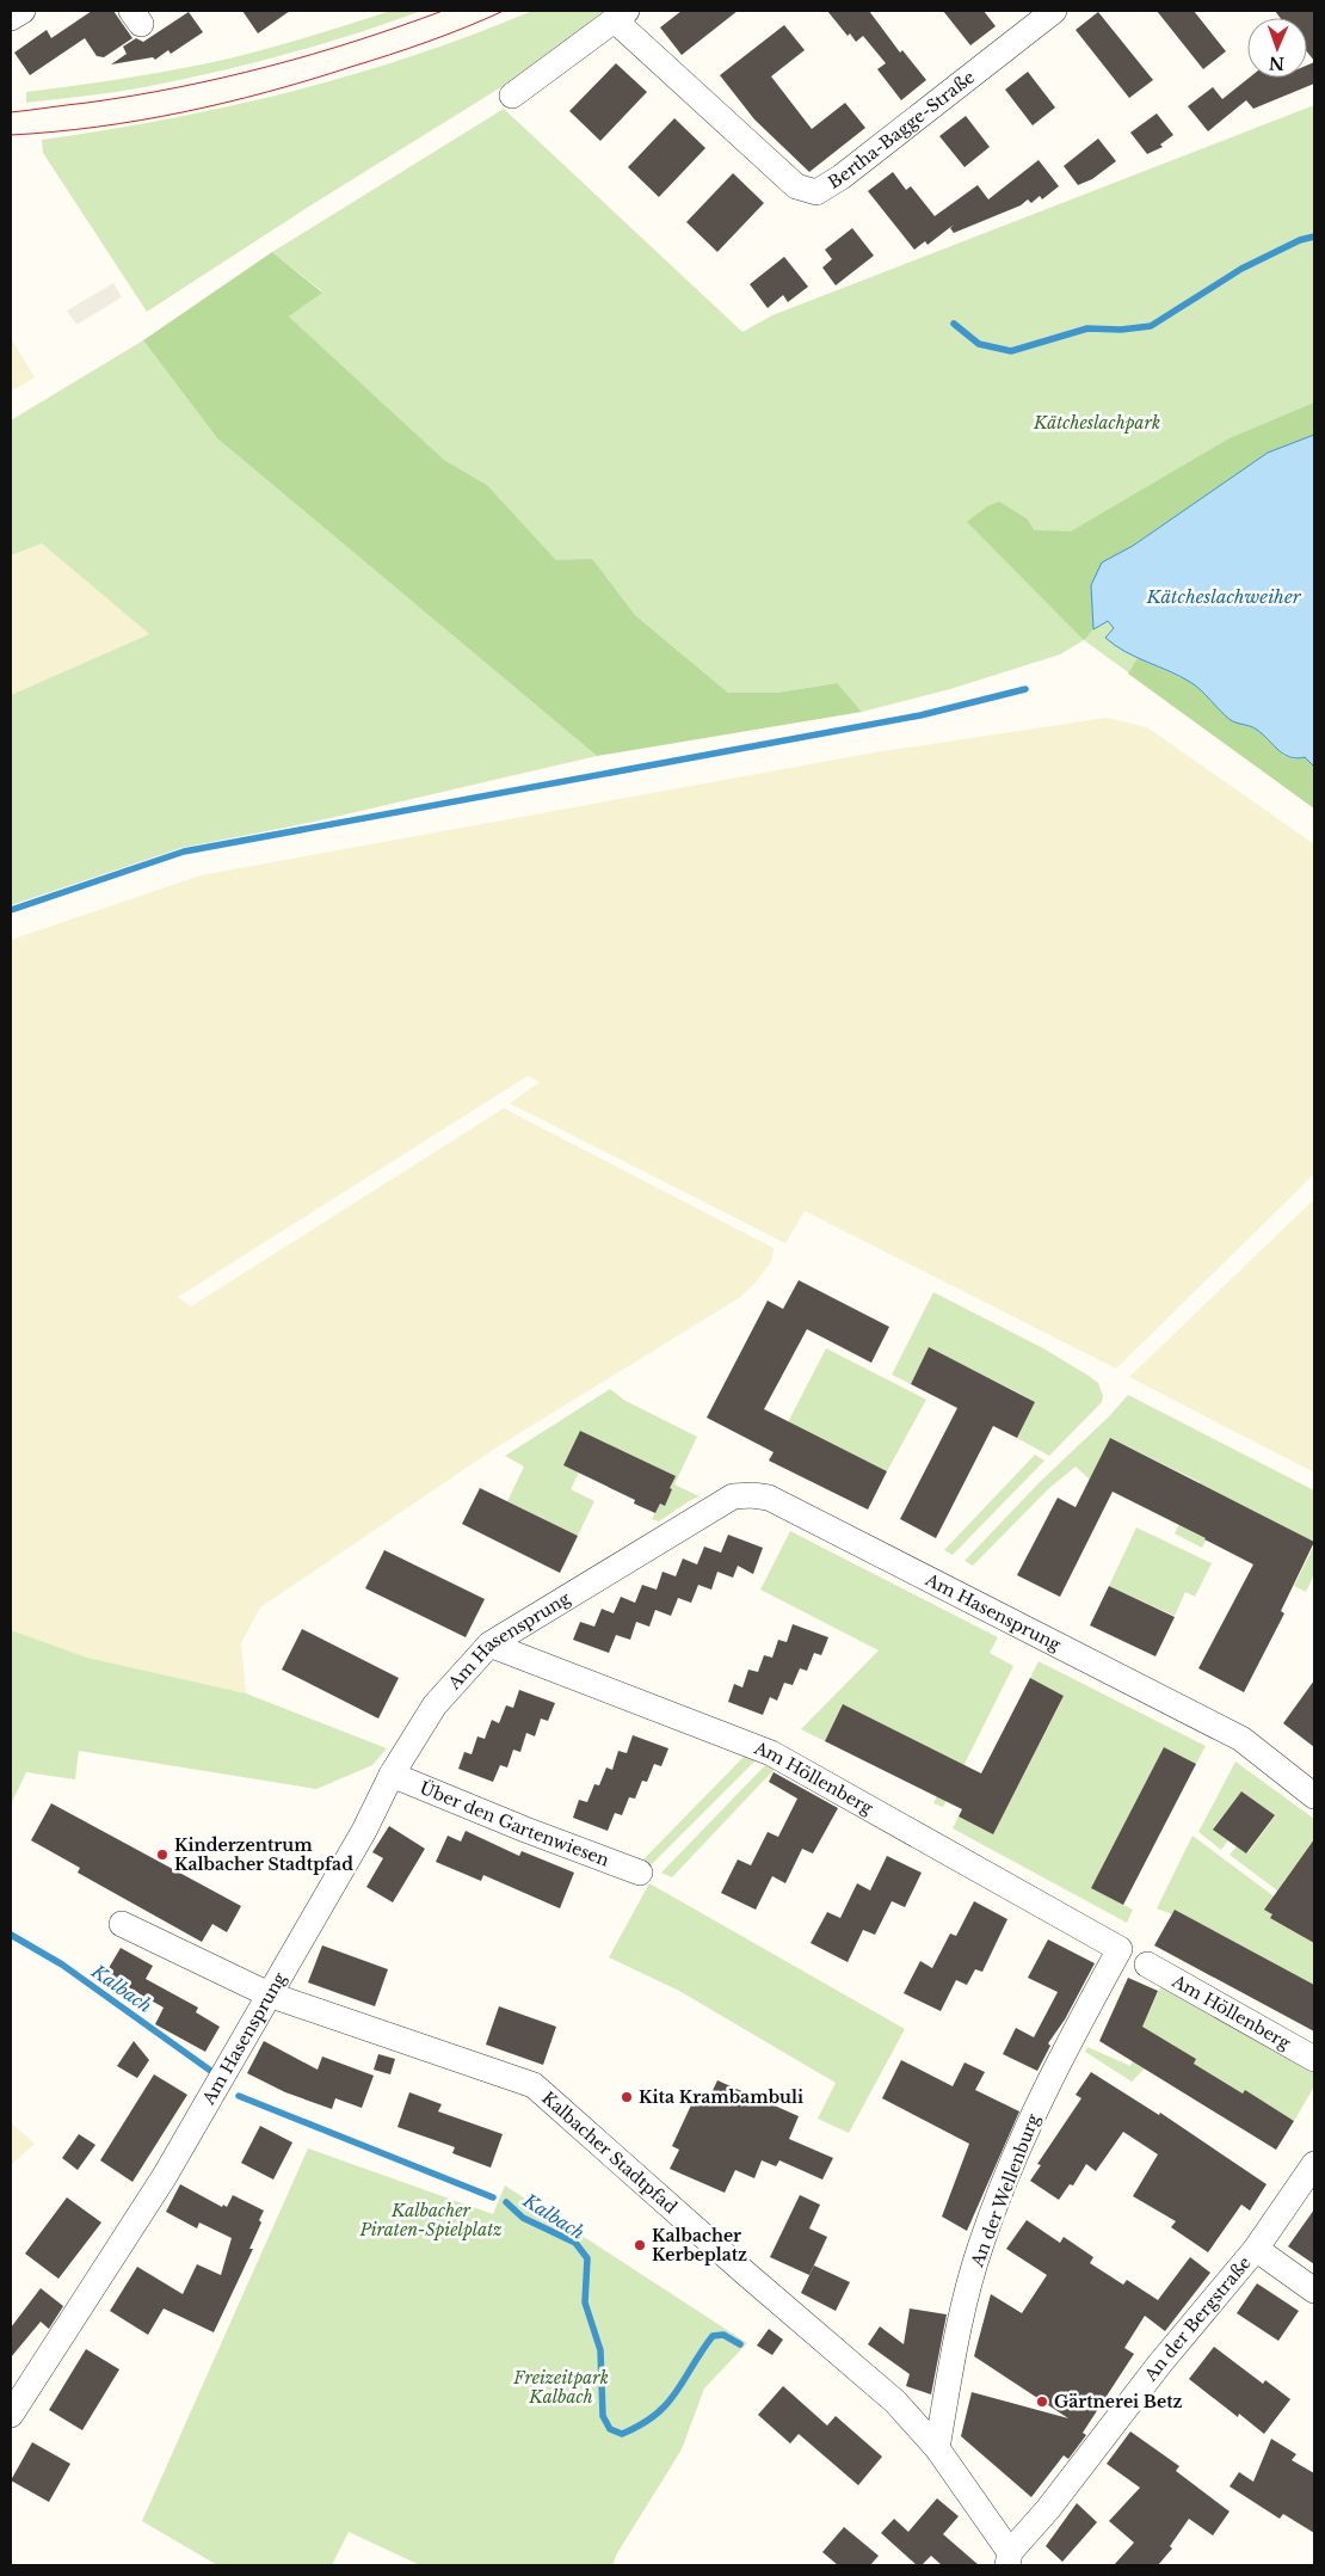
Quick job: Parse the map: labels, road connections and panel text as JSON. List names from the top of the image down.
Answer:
{
  "streets": {
    "street": [
      "Bertha-Bagge-Straße",
      "Am Hasensprung",
      "Am Höllenberg",
      "Über den Gartenwiesen",
      "Kalbacher Stadtpfad",
      "An der Wellenburg",
      "An der Bergstraße"
    ]
  },
  "crossings": [
    ["Am Hasensprung", "Am Höllenberg"],
    ["Am Hasensprung", "Über den Gartenwiesen"],
    ["Am Hasensprung", "Kalbacher Stadtpfad"],
    ["Am Höllenberg", "An der Wellenburg"],
    ["Kalbacher Stadtpfad", "An der Wellenburg"],
    ["Kalbacher Stadtpfad", "An der Bergstraße"]
  ],
  "water": ["Kätcheslachweiher", "Kalbach"],
  "parks": ["Kätcheslachpark", "Kalbacher Piraten-Spielplatz", "Freizeitpark Kalbach"],
  "places": [
    "Kinderzentrum Kalbacher Stadtpfad",
    "Kita Krambambuli",
    "Kalbacher Kerbeplatz",
    "Gärtnerei Betz"
  ],
  "north": "bottom"
}
